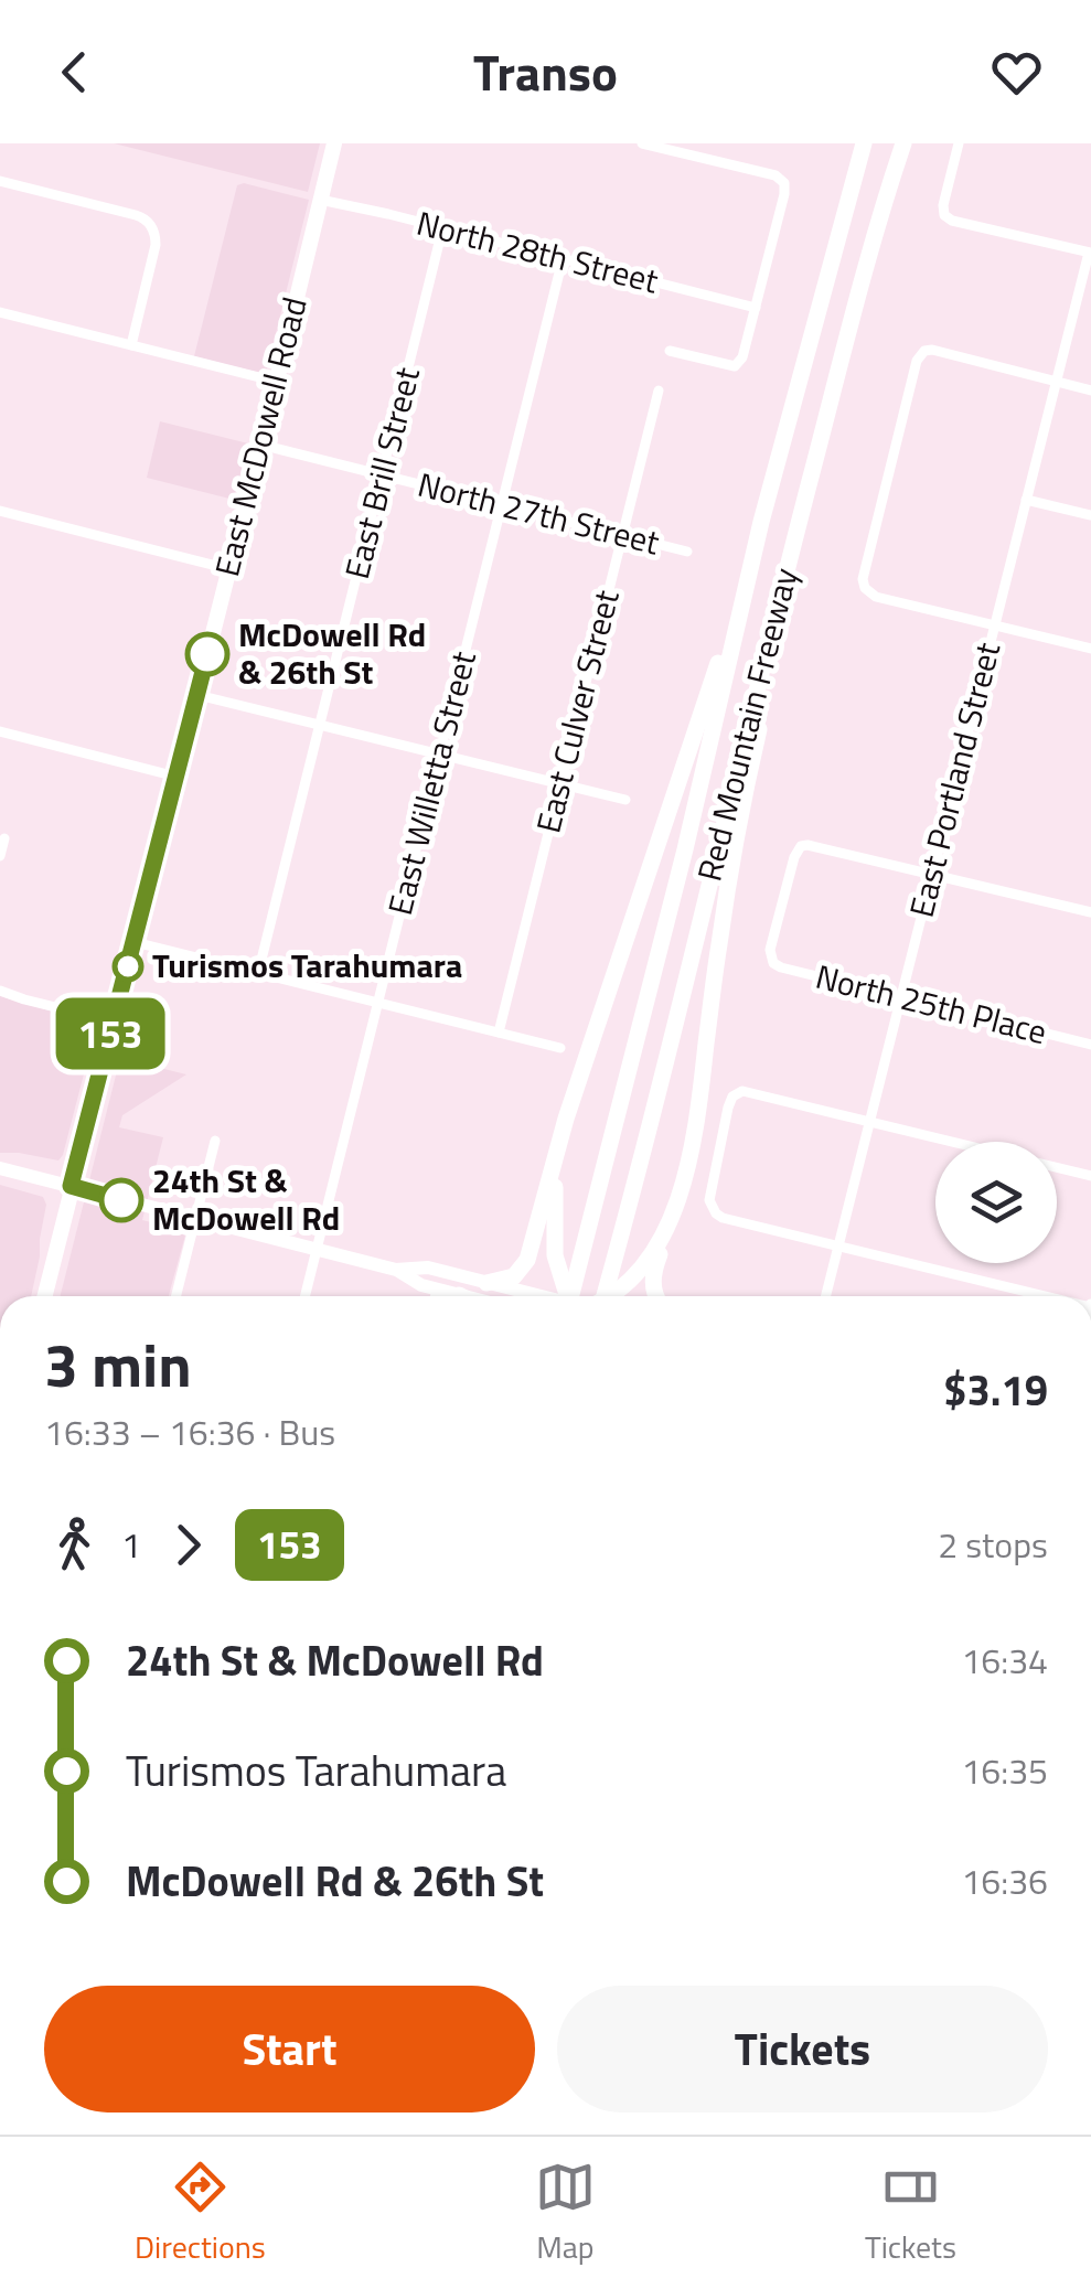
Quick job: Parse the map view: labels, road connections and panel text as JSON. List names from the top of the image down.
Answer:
{
  "streets": {
    "highway": ["Red Mountain Freeway"],
    "main road": ["East McDowell Road"],
    "street": [
      "North 28th Street",
      "East Brill Street",
      "North 27th Street",
      "East Culver Street",
      "East Portland Street",
      "East Willetta Street",
      "North 25th Place"
    ]
  },
  "crossings": [
    ["North 28th Street", "East McDowell Road"],
    ["North 28th Street", "East Brill Street"],
    ["North 28th Street", "East Willetta Street"],
    ["East McDowell Road", "North 27th Street"],
    ["East Brill Street", "North 27th Street"],
    ["North 27th Street", "East Culver Street"],
    ["North 27th Street", "East Willetta Street"],
    ["East Portland Street", "North 25th Place"]
  ],
  "places": ["McDowell Rd & 26th St", "Turismos Tarahumara", "24th St & McDowell Rd"],
  "lines": ["bus line 153"],
  "page": {
    "header": "Transo",
    "on_map": "153",
    "heading": ["3 min", "16:33 – 16:36 · Bus", "$3.19"],
    "legs": ["1", "153", "2 stops"],
    "list": [
      {
        "name": "24th St & McDowell Rd",
        "value": "16:34"
      },
      {
        "name": "Turismos Tarahumara",
        "value": "16:35"
      },
      {
        "name": "McDowell Rd & 26th St",
        "value": "16:36"
      }
    ],
    "buttons": ["Start", "Tickets"],
    "tabs": ["Directions", "Map", "Tickets"]
  }
}
